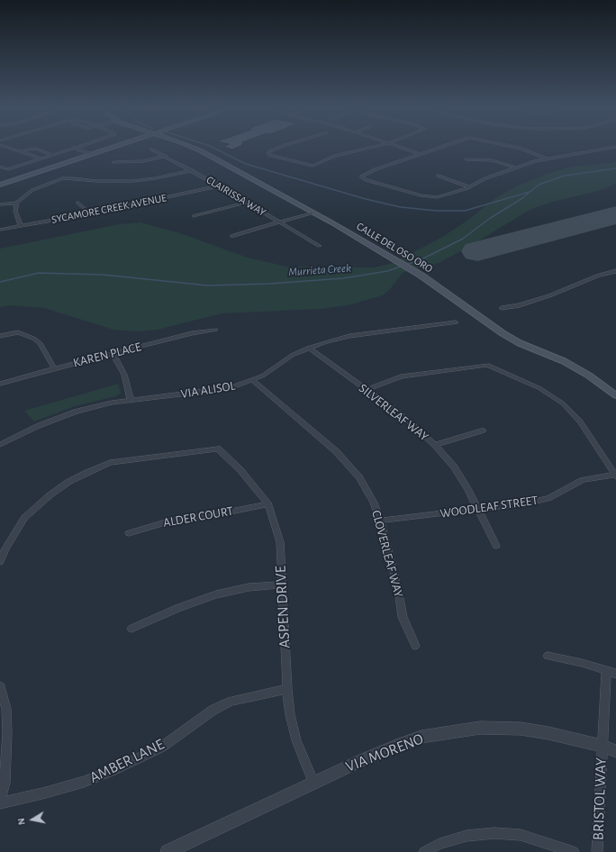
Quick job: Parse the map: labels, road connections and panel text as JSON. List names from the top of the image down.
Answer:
{
  "streets": {
    "main road": ["CALLE DEL OSO ORO"],
    "street": [
      "CLAIRISSA WAY",
      "SYCAMORE CREEK AVENUE",
      "KAREN PLACE",
      "VIA ALISOL",
      "SILVERLEAF WAY",
      "WOODLEAF STREET",
      "ALDER COURT",
      "CLOVERLEAF WAY",
      "ASPEN DRIVE",
      "VIA MORENO",
      "AMBER LANE",
      "BRISTOL WAY"
    ]
  },
  "crossings": [
    ["CLAIRISSA WAY", "SYCAMORE CREEK AVENUE"],
    ["VIA ALISOL", "SILVERLEAF WAY"],
    ["VIA ALISOL", "CLOVERLEAF WAY"],
    ["SILVERLEAF WAY", "WOODLEAF STREET"],
    ["WOODLEAF STREET", "CLOVERLEAF WAY"],
    ["ALDER COURT", "ASPEN DRIVE"],
    ["ASPEN DRIVE", "VIA MORENO"],
    ["ASPEN DRIVE", "AMBER LANE"],
    ["VIA MORENO", "BRISTOL WAY"]
  ],
  "water": ["Murrieta Creek"],
  "north": "left"
}
